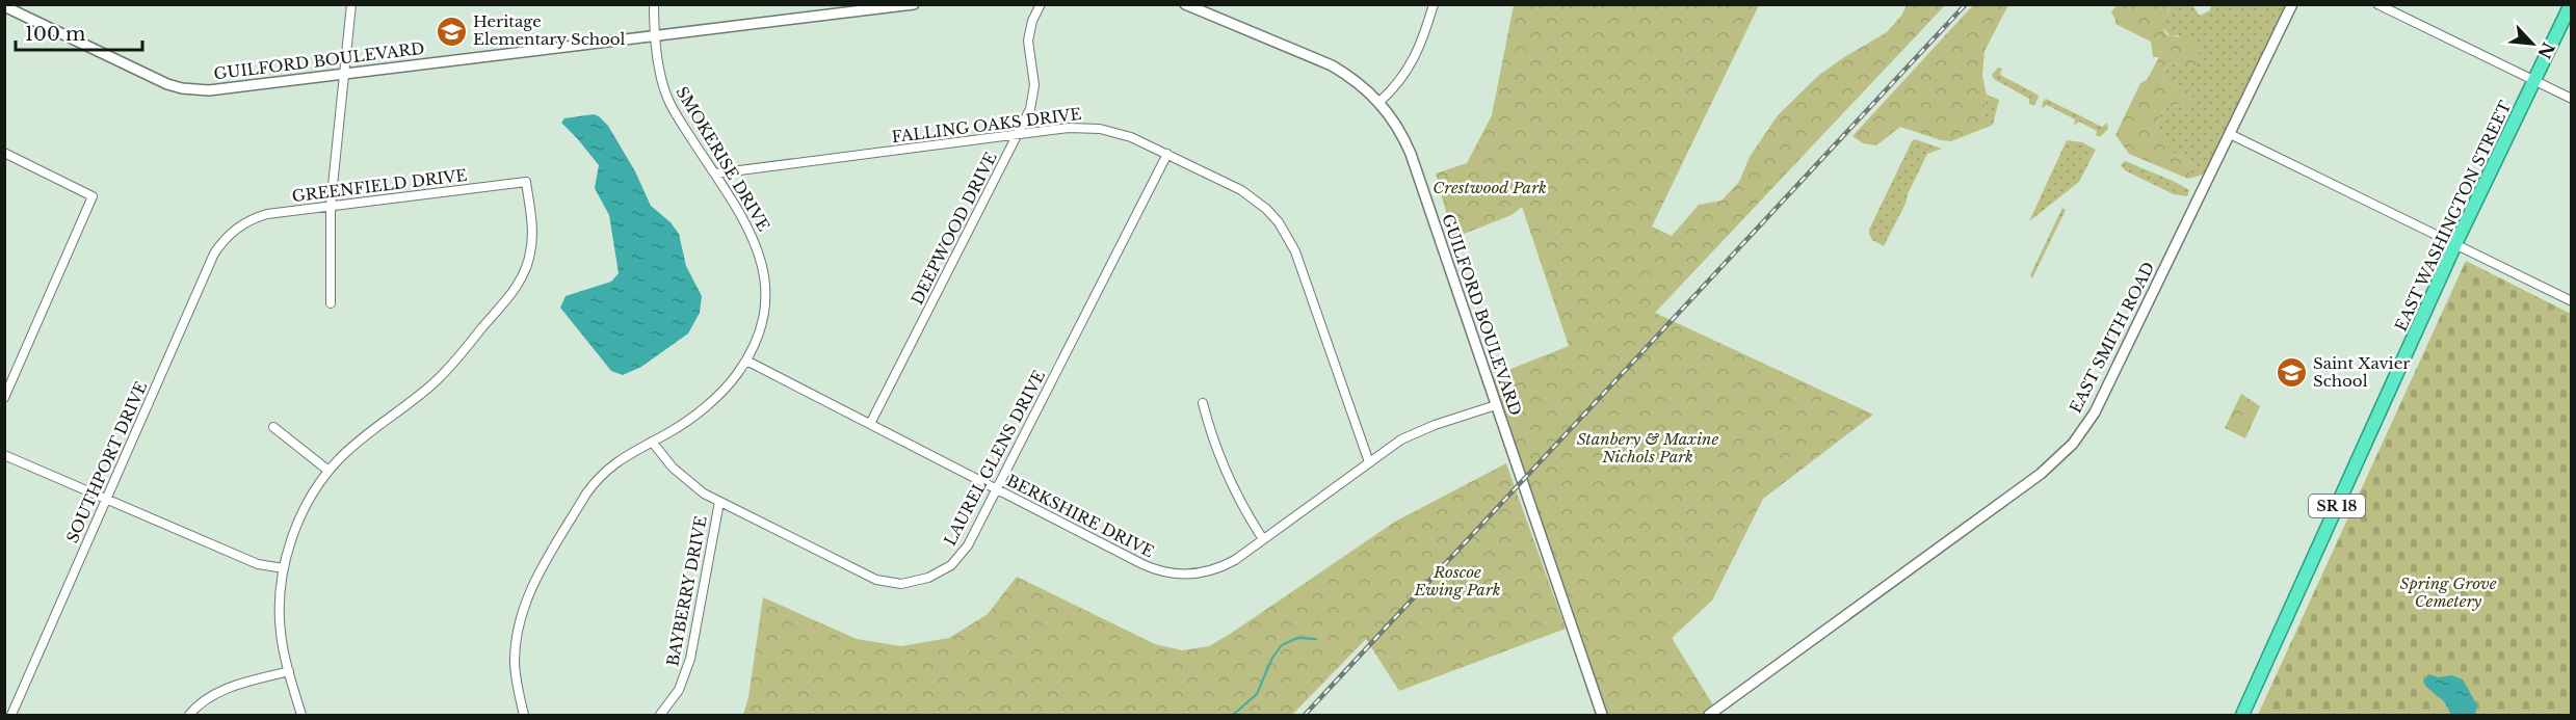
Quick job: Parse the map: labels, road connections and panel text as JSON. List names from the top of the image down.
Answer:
{
  "streets": {
    "highway": ["EAST WASHINGTON STREET", "SR 18"],
    "street": [
      "GUILFORD BOULEVARD",
      "FALLING OAKS DRIVE",
      "SMOKERISE DRIVE",
      "GREENFIELD DRIVE",
      "DEEPWOOD DRIVE",
      "EAST SMITH ROAD",
      "LAUREL GLENS DRIVE",
      "SOUTHPORT DRIVE",
      "BERKSHIRE DRIVE",
      "BAYBERRY DRIVE"
    ]
  },
  "crossings": [
    ["GUILFORD BOULEVARD", "SMOKERISE DRIVE"],
    ["GUILFORD BOULEVARD", "BERKSHIRE DRIVE"],
    ["FALLING OAKS DRIVE", "SMOKERISE DRIVE"],
    ["FALLING OAKS DRIVE", "DEEPWOOD DRIVE"],
    ["FALLING OAKS DRIVE", "LAUREL GLENS DRIVE"],
    ["FALLING OAKS DRIVE", "BERKSHIRE DRIVE"],
    ["SMOKERISE DRIVE", "LAUREL GLENS DRIVE"],
    ["SMOKERISE DRIVE", "BERKSHIRE DRIVE"],
    ["GREENFIELD DRIVE", "SOUTHPORT DRIVE"],
    ["DEEPWOOD DRIVE", "BERKSHIRE DRIVE"],
    ["LAUREL GLENS DRIVE", "BERKSHIRE DRIVE"],
    ["LAUREL GLENS DRIVE", "BAYBERRY DRIVE"]
  ],
  "parks": [
    "Crestwood Park",
    "Stanbery & Maxine Nichols Park",
    "Roscoe Ewing Park",
    "Spring Grove Cemetery"
  ],
  "places": {
    "school or university": ["Heritage Elementary School", "Saint Xavier School"]
  },
  "scale_bar": "100 m",
  "north": "bottom right"
}
